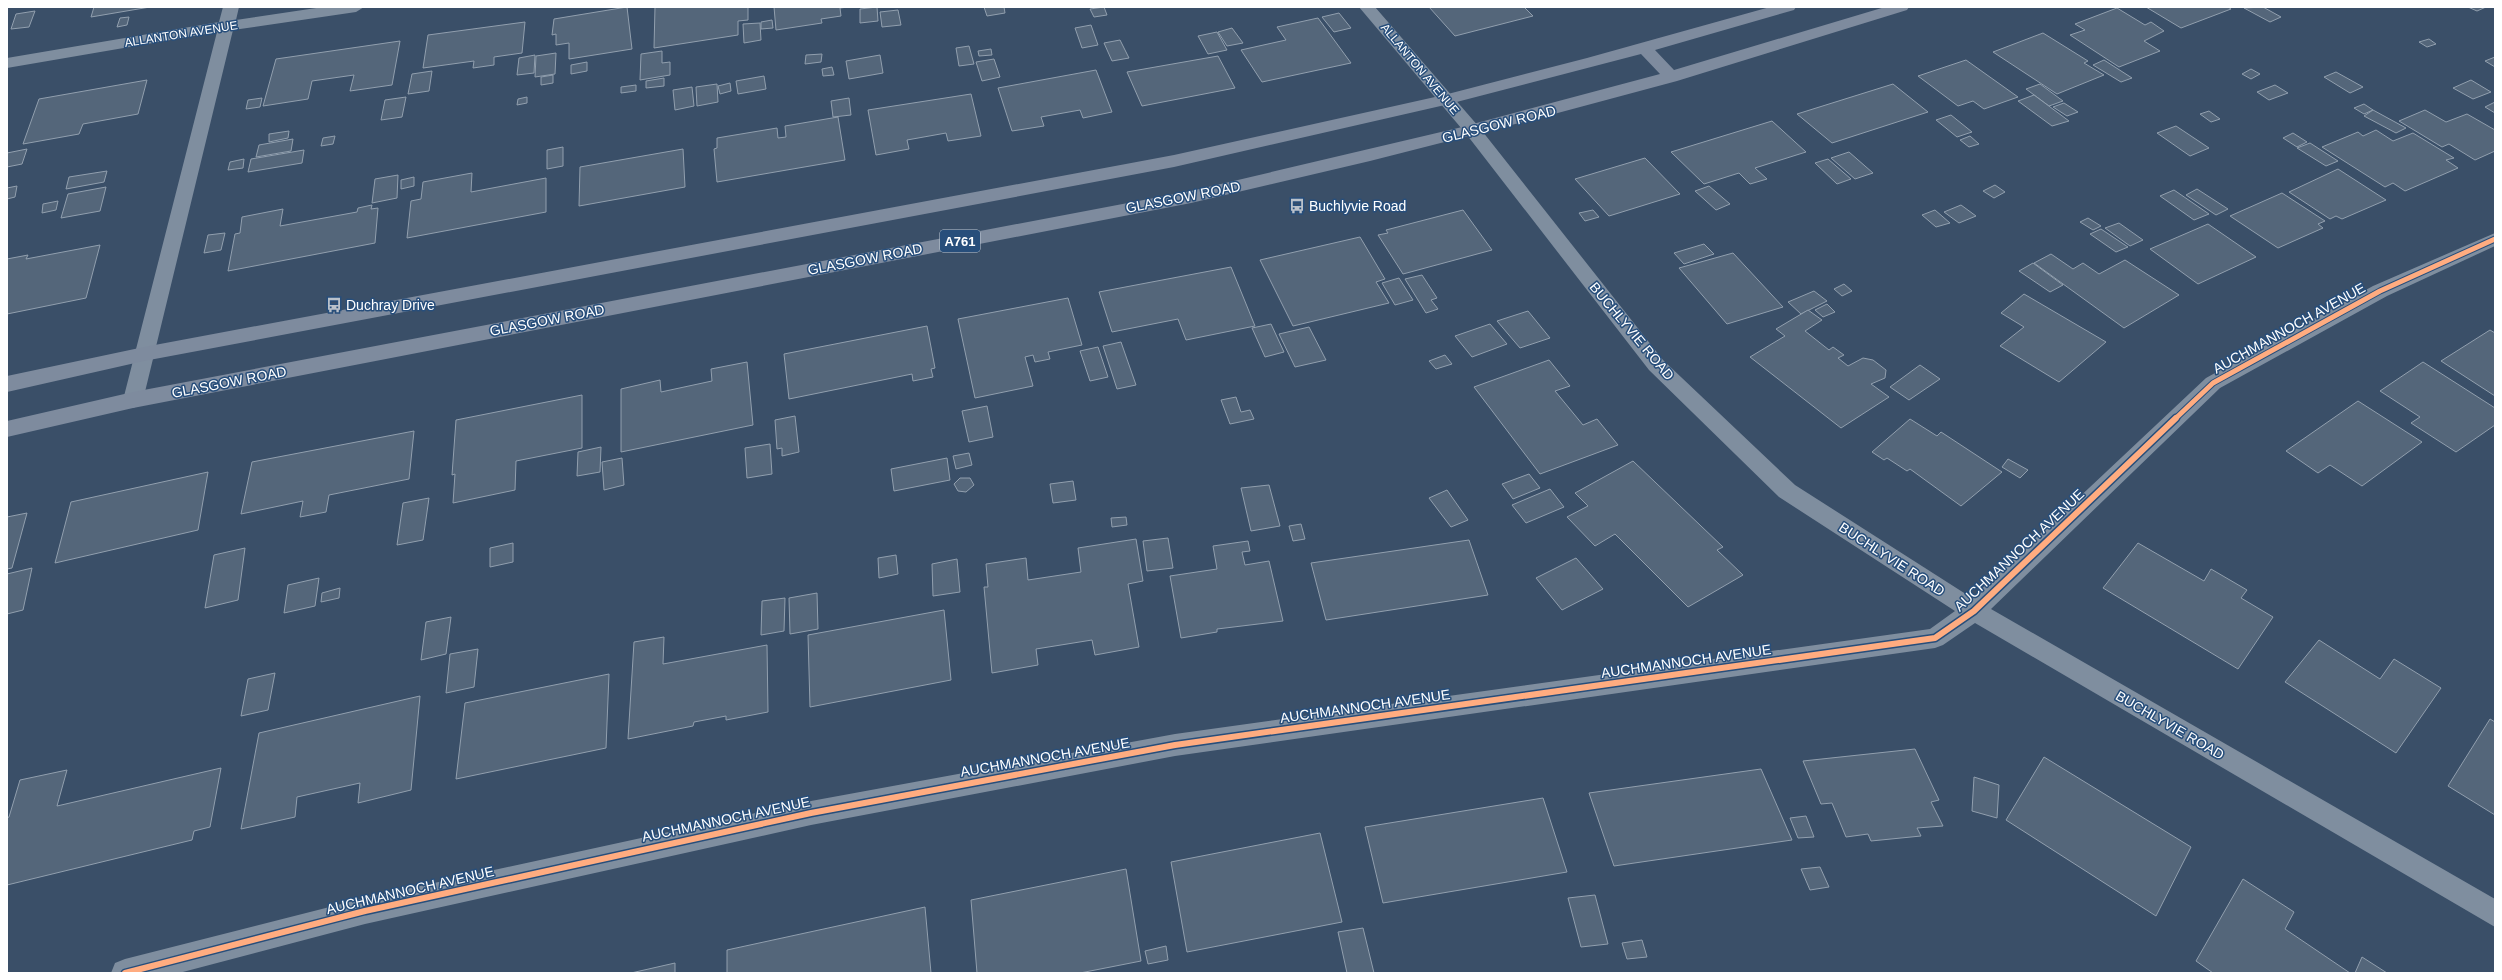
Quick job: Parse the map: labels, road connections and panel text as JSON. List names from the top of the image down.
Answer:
{
  "streets": {
    "main road": ["GLASGOW ROAD", "A761"],
    "street": ["ALLANTON AVENUE", "AUCHMANNOCH AVENUE", "BUCHLYVIE ROAD"]
  },
  "crossings": [
    ["ALLANTON AVENUE", "GLASGOW ROAD"],
    ["ALLANTON AVENUE", "BUCHLYVIE ROAD"],
    ["GLASGOW ROAD", "BUCHLYVIE ROAD"],
    ["AUCHMANNOCH AVENUE", "BUCHLYVIE ROAD"]
  ],
  "places": {
    "bus stop": ["Buchlyvie Road", "Duchray Drive"]
  }
}
